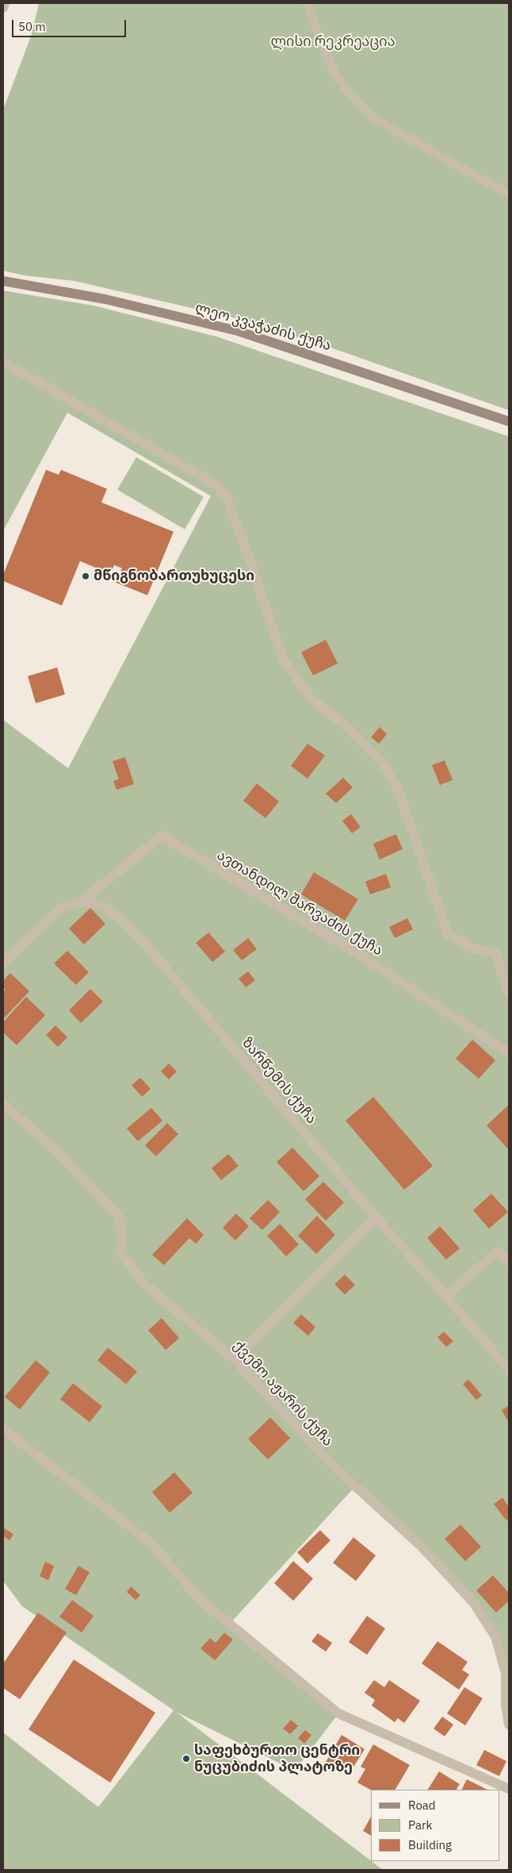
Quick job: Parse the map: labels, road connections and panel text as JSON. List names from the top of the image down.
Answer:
{
  "streets": {
    "main road": ["ლეო კვაჭაძის ქუჩა"],
    "street": ["ავთანდილ შარვაძის ქუჩა", "ზარწემის ქუჩა", "ქვემო აჟარის ქუჩა"]
  },
  "crossings": [
    ["ავთანდილ შარვაძის ქუჩა", "ზარწემის ქუჩა"]
  ],
  "parks": ["ლისი რეკრეაცია"],
  "places": ["მწიგნობართუხუცესი", "საფეხბურთო ცენტრი ნუცუბიძის პლატოზე"],
  "legend": ["Road", "Park", "Building"],
  "scale_bar": "50 m"
}
